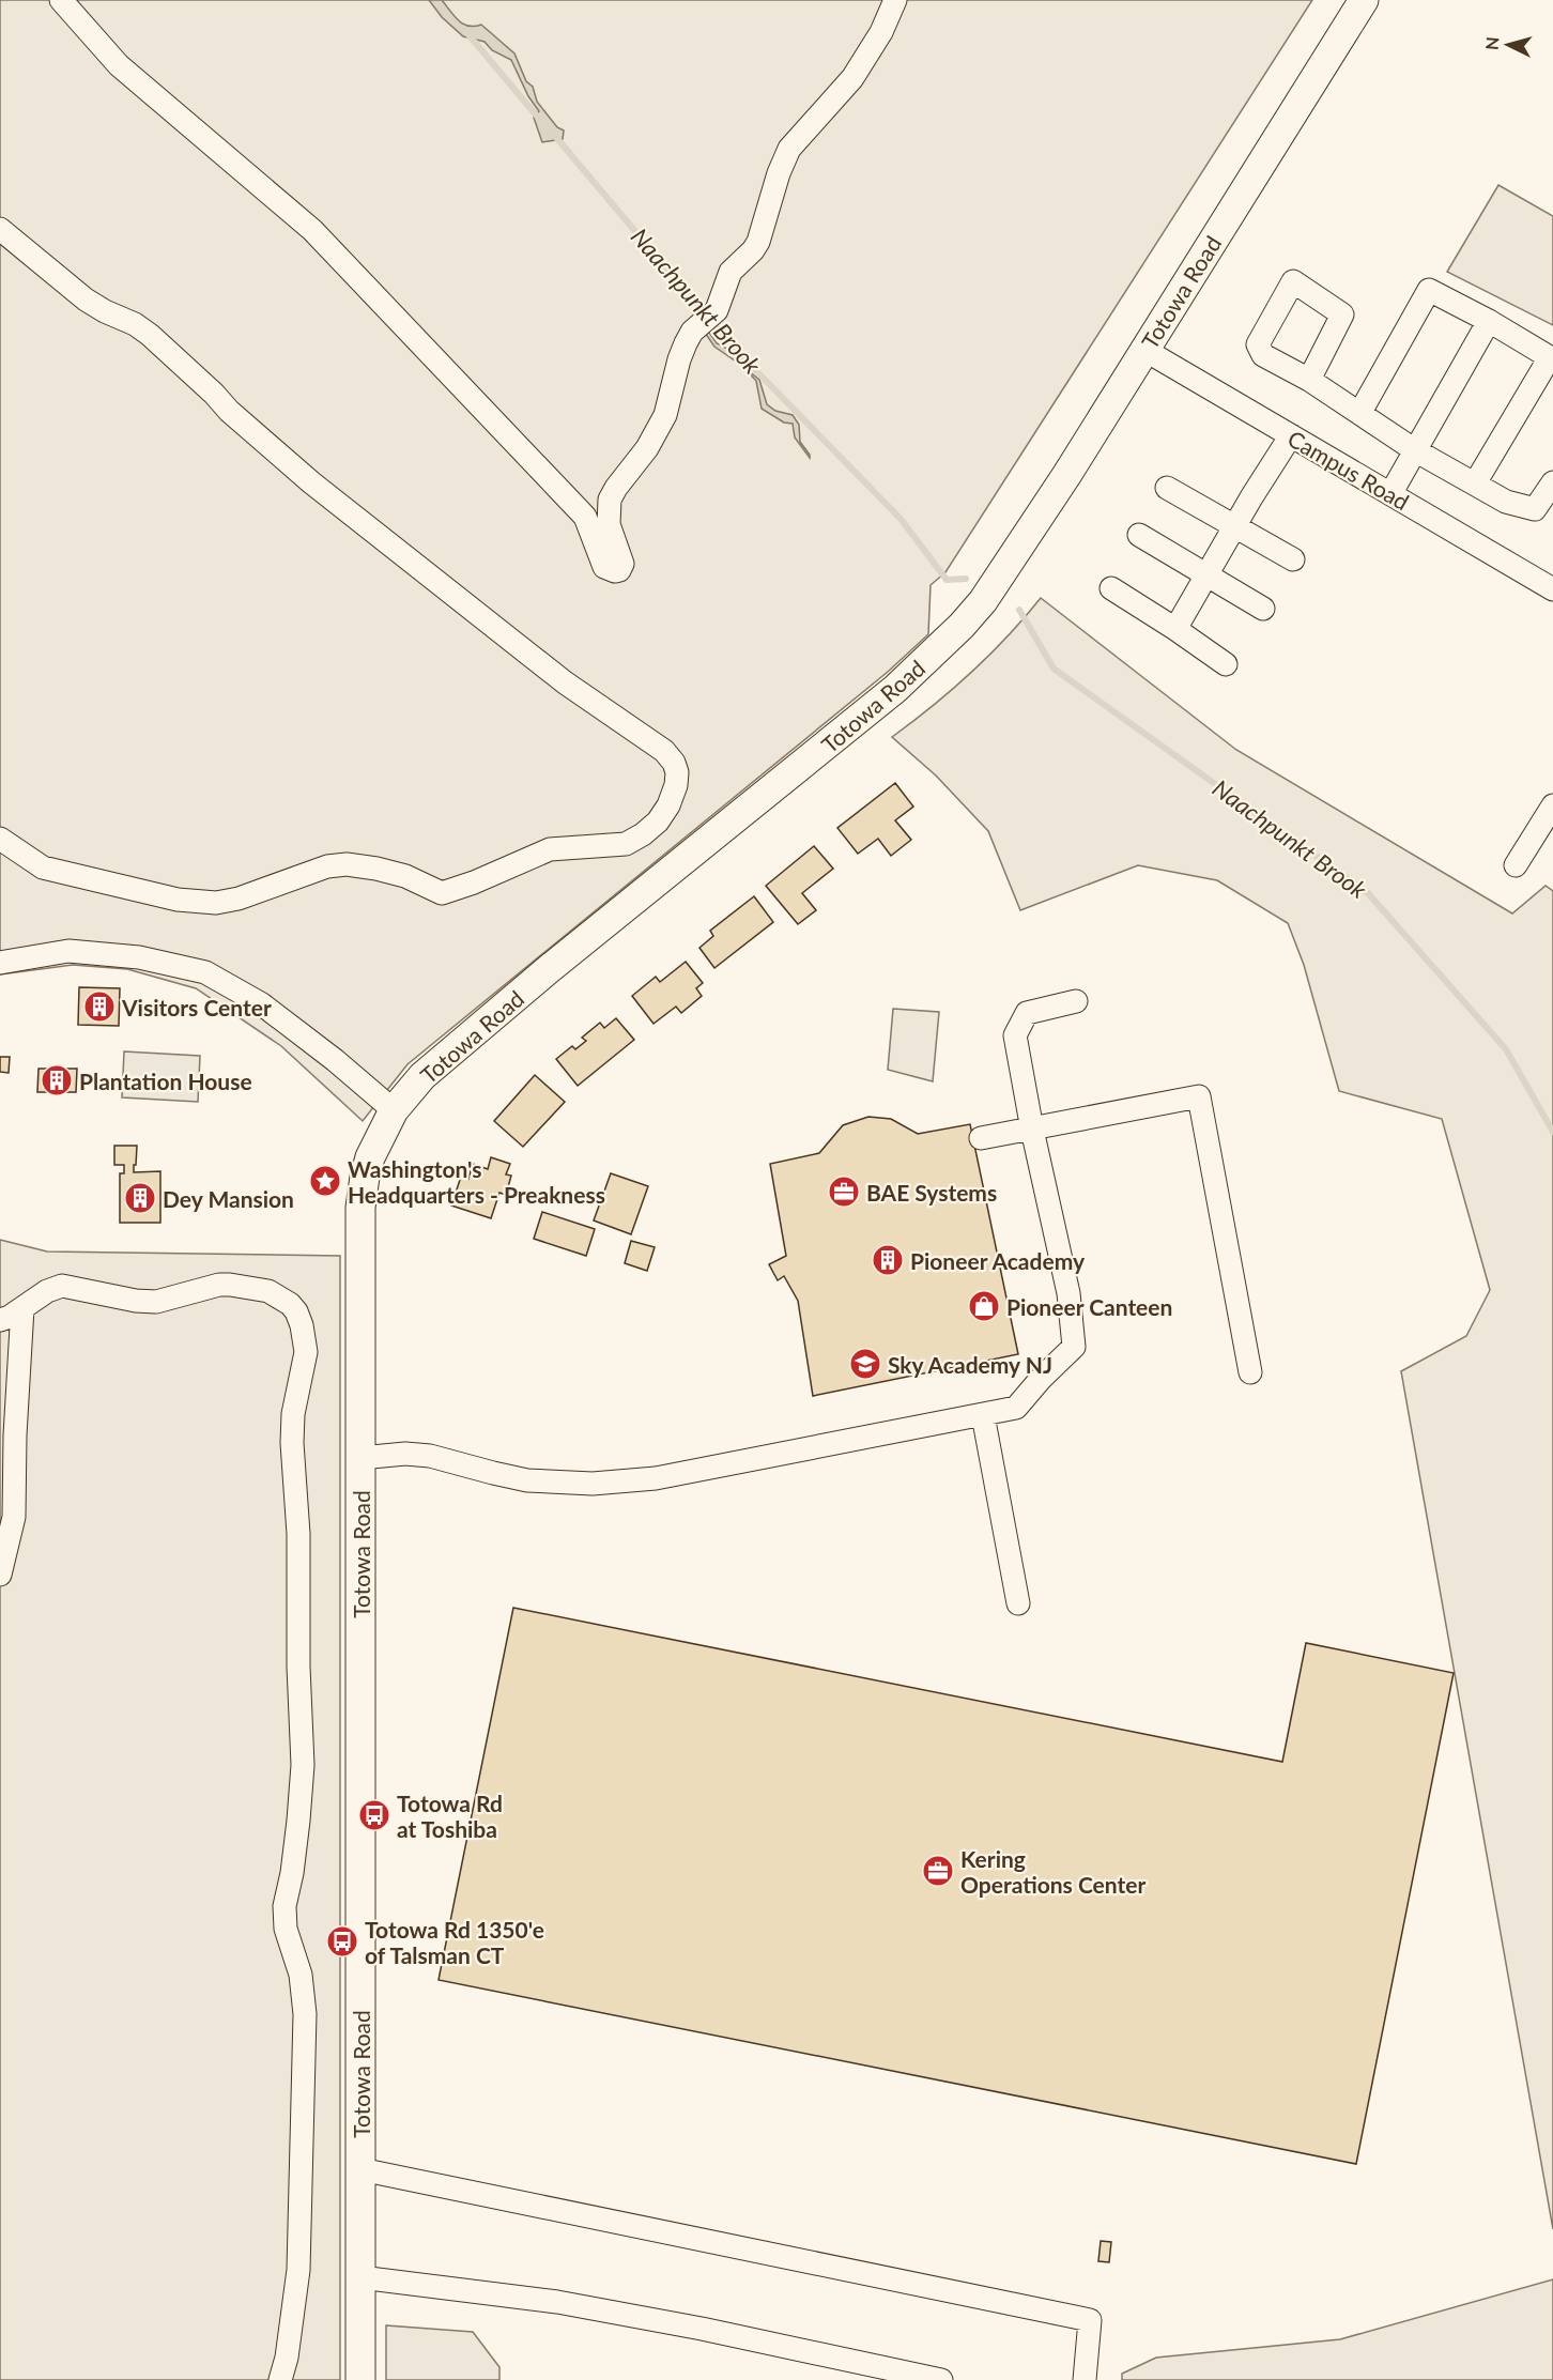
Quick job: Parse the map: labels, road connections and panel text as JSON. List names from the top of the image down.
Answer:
{
  "streets": {
    "main road": ["Totowa Road"],
    "street": ["Campus Road"]
  },
  "crossings": [
    ["Totowa Road", "Campus Road"]
  ],
  "water": ["Naachpunkt Brook"],
  "places": {
    "building": [
      "Visitors Center",
      "Plantation House",
      "Dey Mansion",
      "Pioneer Academy"
    ],
    "place": ["Washington's Headquarters - Preakness"],
    "office": ["BAE Systems", "Kering Operations Center"],
    "shop": ["Pioneer Canteen"],
    "school or university": ["Sky Academy NJ"],
    "bus stop": ["Totowa Rd at Toshiba", "Totowa Rd 1350'e of Talsman CT"]
  },
  "north": "left"
}
